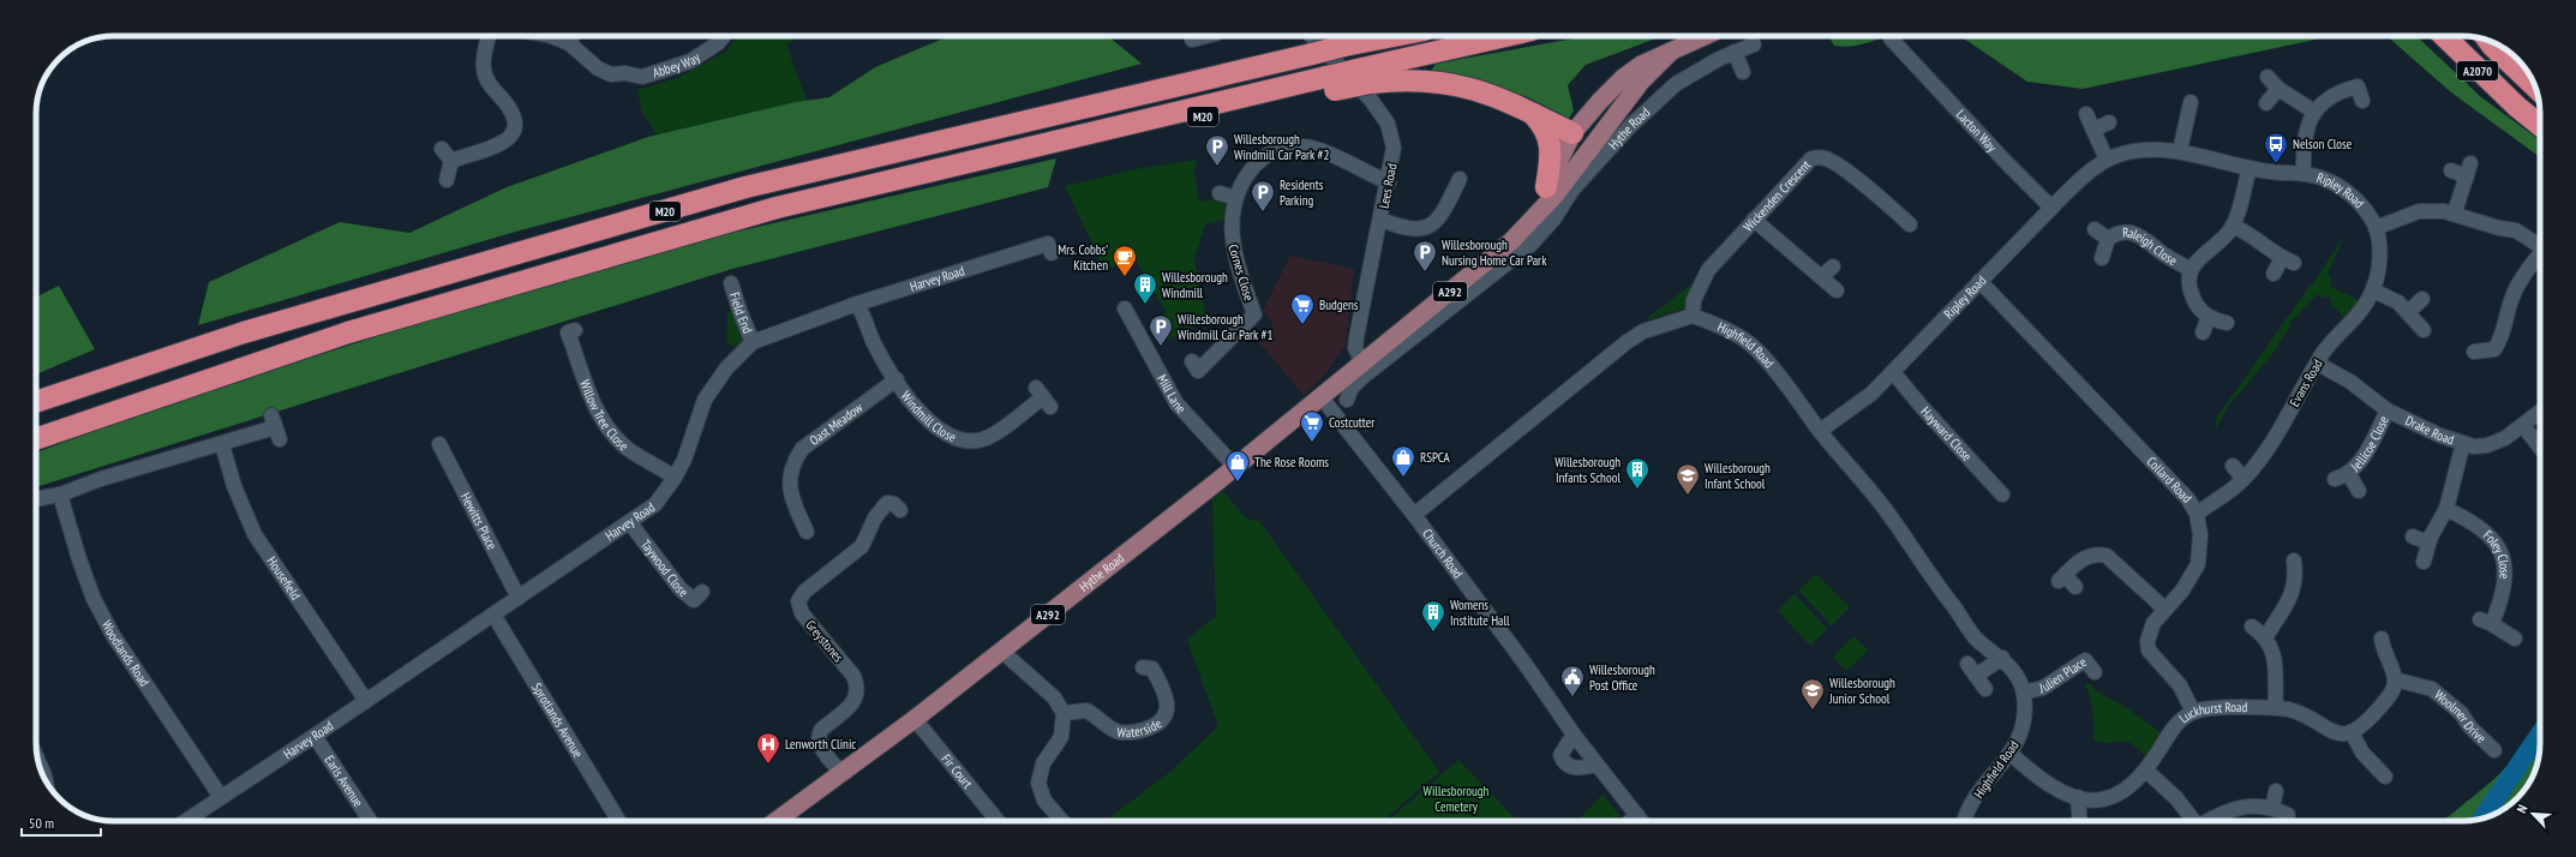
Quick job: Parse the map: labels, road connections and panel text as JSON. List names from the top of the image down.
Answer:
{
  "streets": {
    "highway": ["A2070", "M20"],
    "main road": ["Hythe Road", "A292"],
    "street": [
      "Abbey Way",
      "Lacton Way",
      "Lees Road",
      "Ripley Road",
      "Wickenden Crescent",
      "Raleigh Close",
      "Cornes Close",
      "Harvey Road",
      "Field End",
      "Highfield Road",
      "Evans Road",
      "Mill Lane",
      "Willow Tree Close",
      "Windmill Close",
      "Oast Meadow",
      "Drake Road",
      "Hayward Close",
      "Jellicoe Close",
      "Collard Road",
      "Hewitts Place",
      "Church Road",
      "Foley Close",
      "Taywood Close",
      "Housefield",
      "Greystones",
      "Woodlands Road",
      "Julien Place",
      "Luckhurst Road",
      "Woolmer Drive",
      "Sprotlands Avenue",
      "Waterside",
      "Fir Court",
      "Earls Avenue"
    ]
  },
  "crossings": [
    ["M20", "Hythe Road"],
    ["M20", "Lees Road"],
    ["Hythe Road", "Lees Road"],
    ["Hythe Road", "Mill Lane"],
    ["Hythe Road", "Church Road"],
    ["Hythe Road", "Greystones"],
    ["Hythe Road", "Fir Court"],
    ["Lacton Way", "Ripley Road"],
    ["Lees Road", "Cornes Close"],
    ["Ripley Road", "Raleigh Close"],
    ["Ripley Road", "Highfield Road"],
    ["Ripley Road", "Evans Road"],
    ["Ripley Road", "Hayward Close"],
    ["Ripley Road", "Collard Road"],
    ["Wickenden Crescent", "Highfield Road"],
    ["Harvey Road", "Field End"],
    ["Harvey Road", "Willow Tree Close"],
    ["Harvey Road", "Windmill Close"],
    ["Harvey Road", "Hewitts Place"],
    ["Harvey Road", "Taywood Close"],
    ["Harvey Road", "Housefield"],
    ["Harvey Road", "Woodlands Road"],
    ["Harvey Road", "Sprotlands Avenue"],
    ["Harvey Road", "Earls Avenue"],
    ["Highfield Road", "Julien Place"],
    ["Highfield Road", "Luckhurst Road"],
    ["Evans Road", "Drake Road"],
    ["Evans Road", "Collard Road"],
    ["Windmill Close", "Oast Meadow"],
    ["Drake Road", "Jellicoe Close"],
    ["Collard Road", "Luckhurst Road"]
  ],
  "parks": ["Willesborough Cemetery"],
  "places": {
    "bus stop": ["Nelson Close"],
    "parking": [
      "Willesborough Windmill Car Park #2",
      "Residents Parking",
      "Willesborough Nursing Home Car Park",
      "Willesborough Windmill Car Park #1"
    ],
    "cafe": ["Mrs. Cobbs’ Kitchen"],
    "building": ["Willesborough Windmill", "Willesborough Infants School", "Womens Institute Hall"],
    "supermarket": ["Budgens", "Costcutter"],
    "shop": ["RSPCA", "The Rose Rooms"],
    "school or university": ["Willesborough Infant School", "Willesborough Junior School"],
    "public building": ["Willesborough Post Office"],
    "hospital": ["Lenworth Clinic"]
  },
  "scale_bar": "50 m",
  "north": "top left"
}
